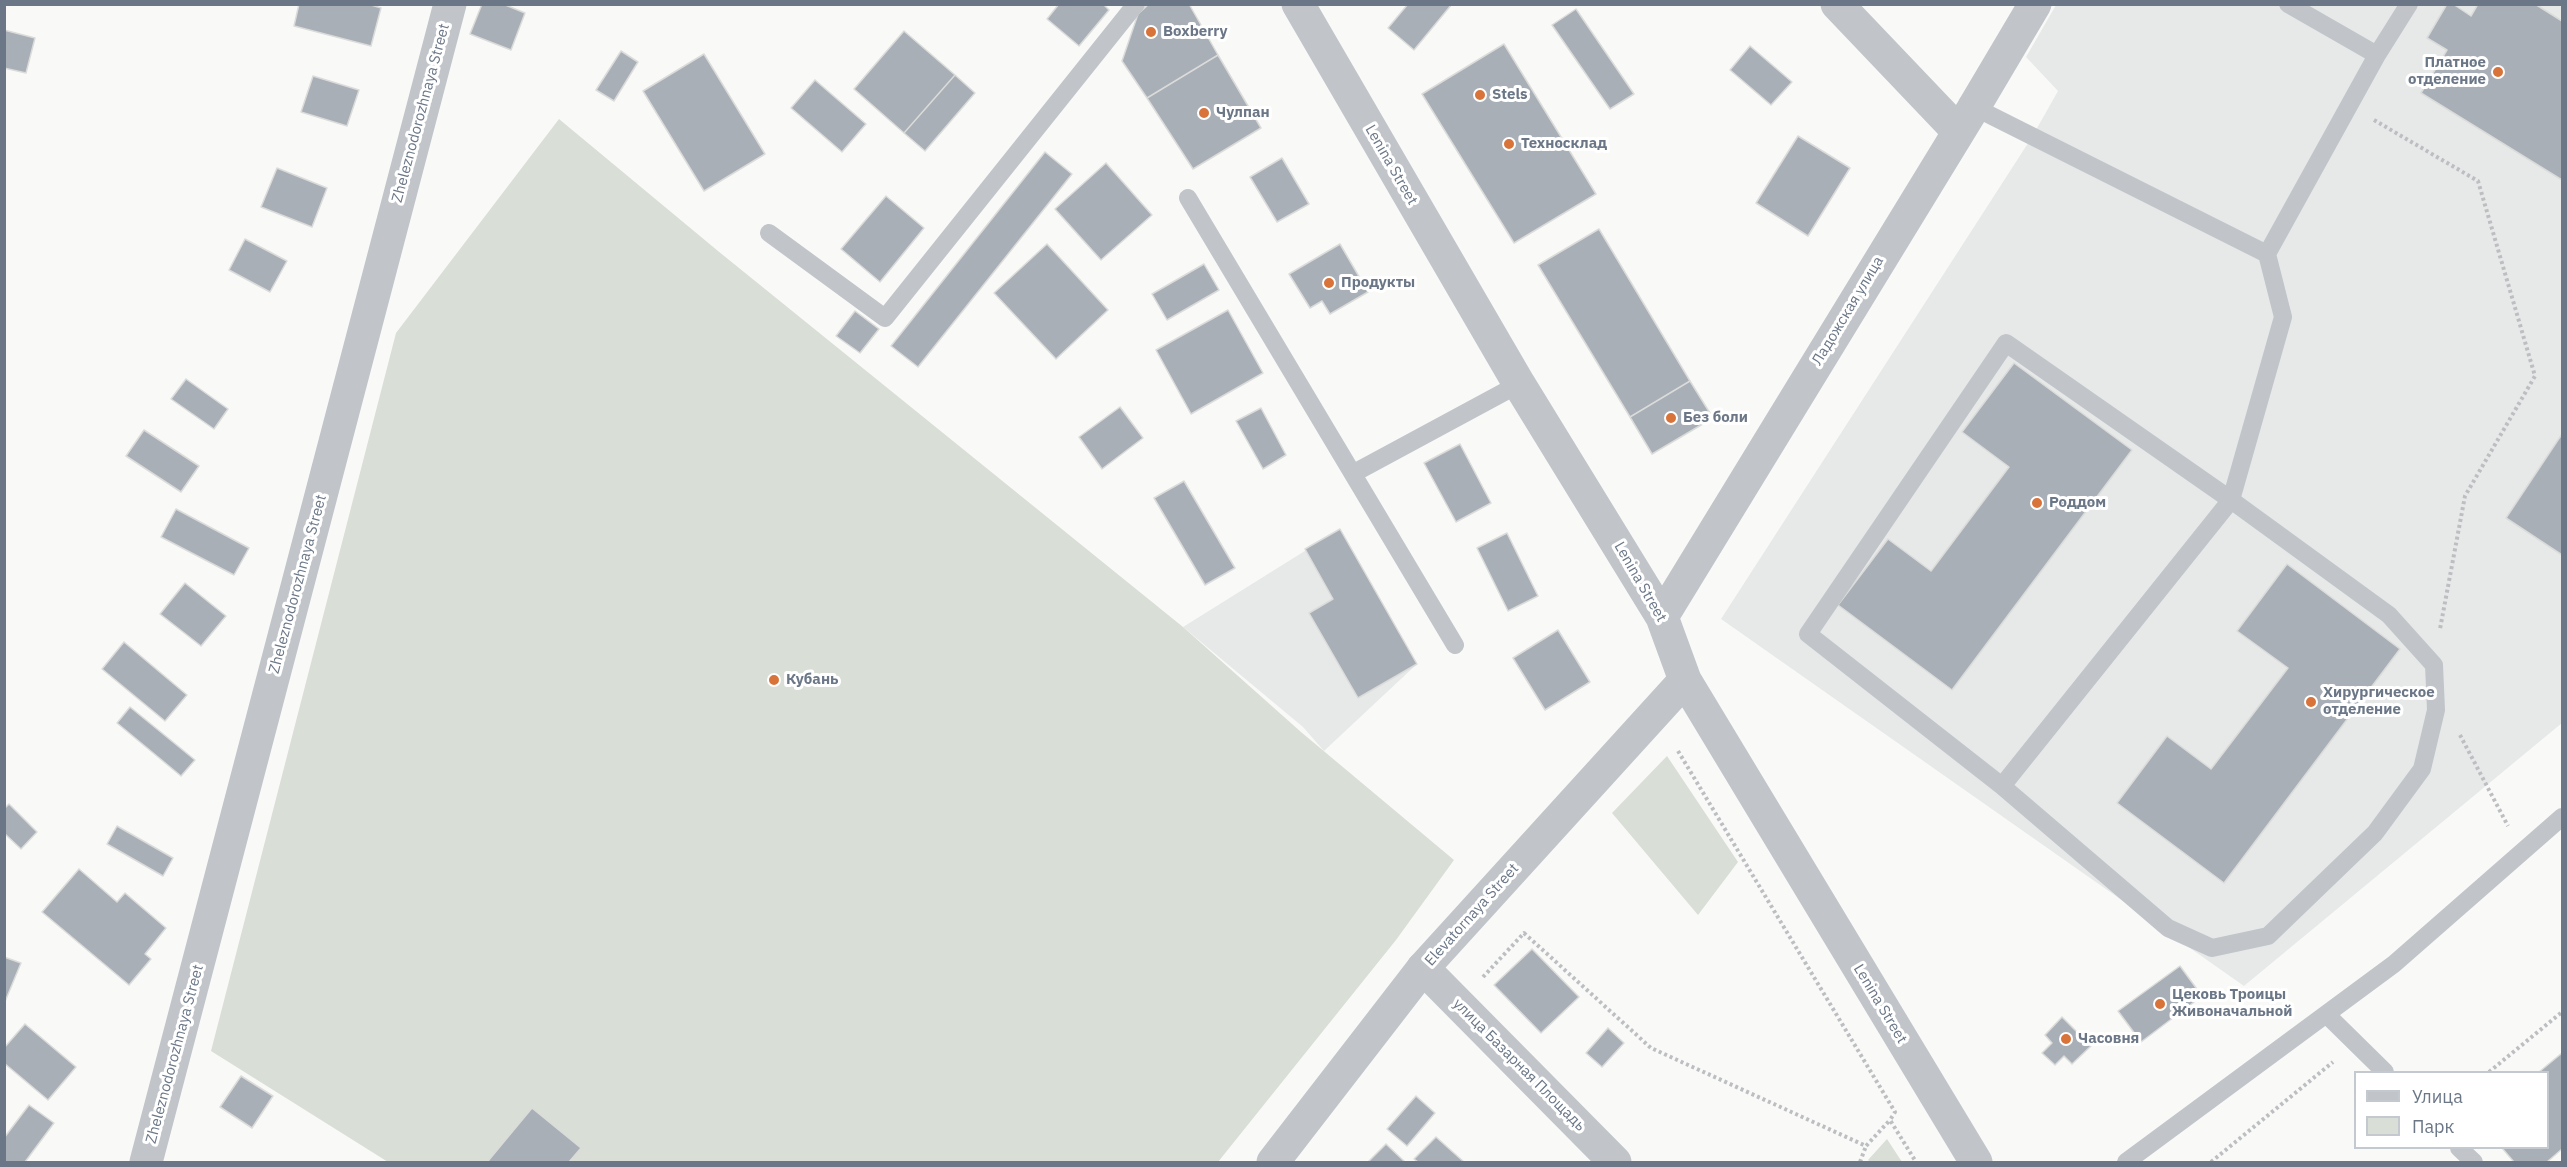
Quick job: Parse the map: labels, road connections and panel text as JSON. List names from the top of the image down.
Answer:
{
  "streets": {
    "street": [
      "Zheleznodorozhnaya Street",
      "Lenina Street",
      "Ладожская улица",
      "Elevatornaya Street",
      "улица Базарная Площадь"
    ]
  },
  "crossings": [
    ["Lenina Street", "Ладожская улица"],
    ["Lenina Street", "Elevatornaya Street"],
    ["Elevatornaya Street", "улица Базарная Площадь"]
  ],
  "places": [
    "Boxberry",
    "Платное отделение",
    "Stels",
    "Чулпан",
    "Техносклад",
    "Продукты",
    "Без боли",
    "Роддом",
    "Кубань",
    "Хирургическое отделение",
    "Цековь Троицы Живоначальной",
    "Часовня"
  ],
  "legend": ["Улица", "Парк"]
}
